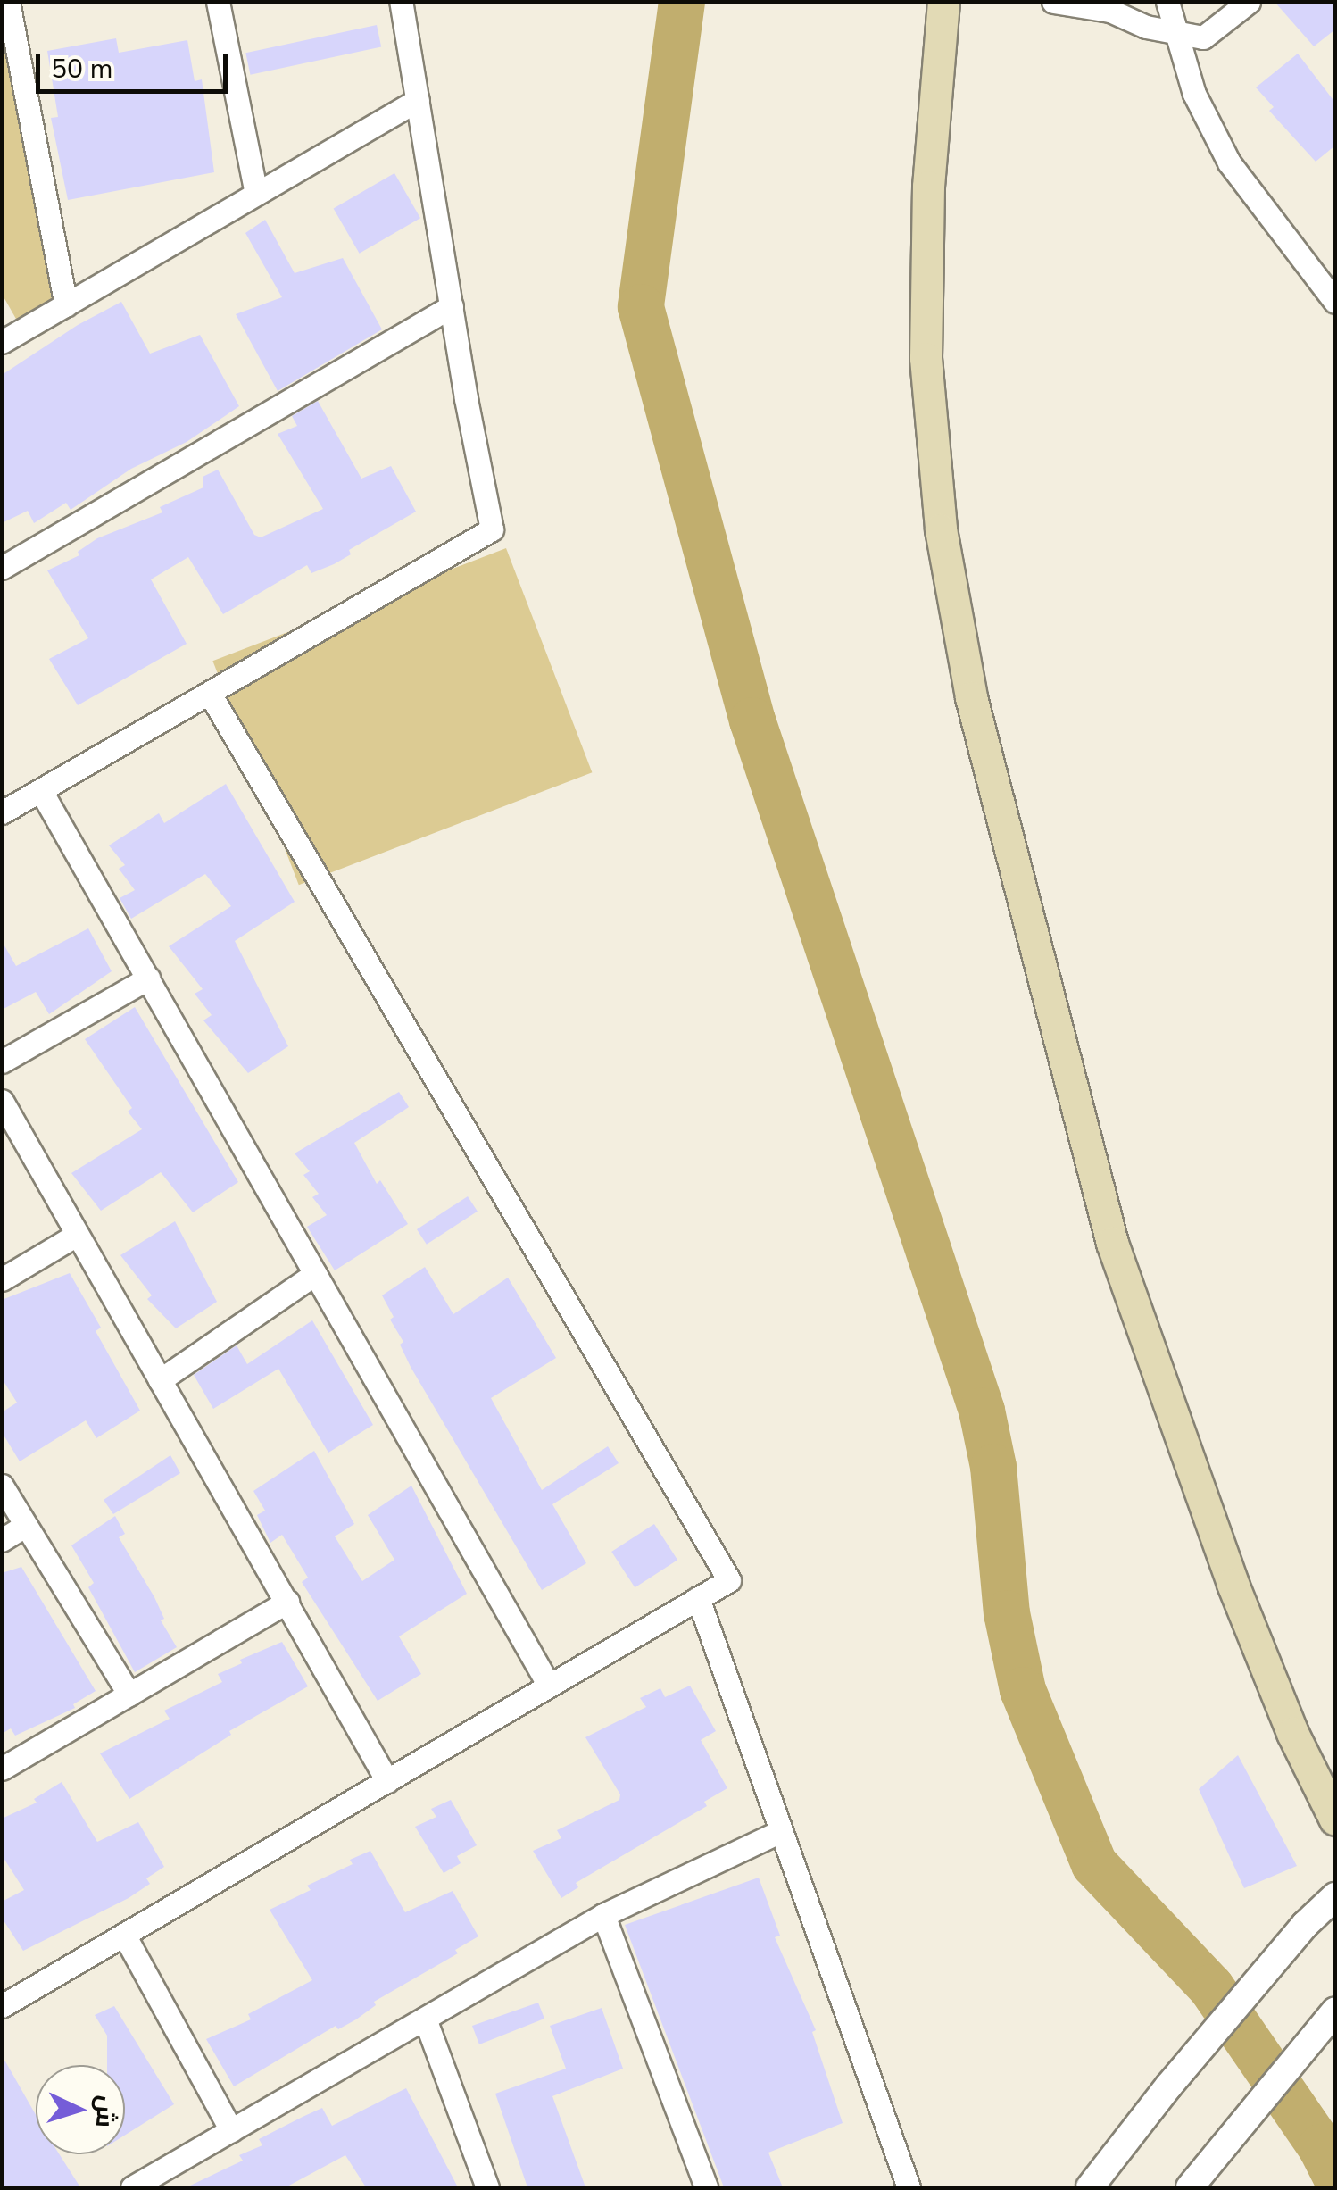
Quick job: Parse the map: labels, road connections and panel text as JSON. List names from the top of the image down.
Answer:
{
  "scale_bar": "50 m",
  "north": "right"
}
